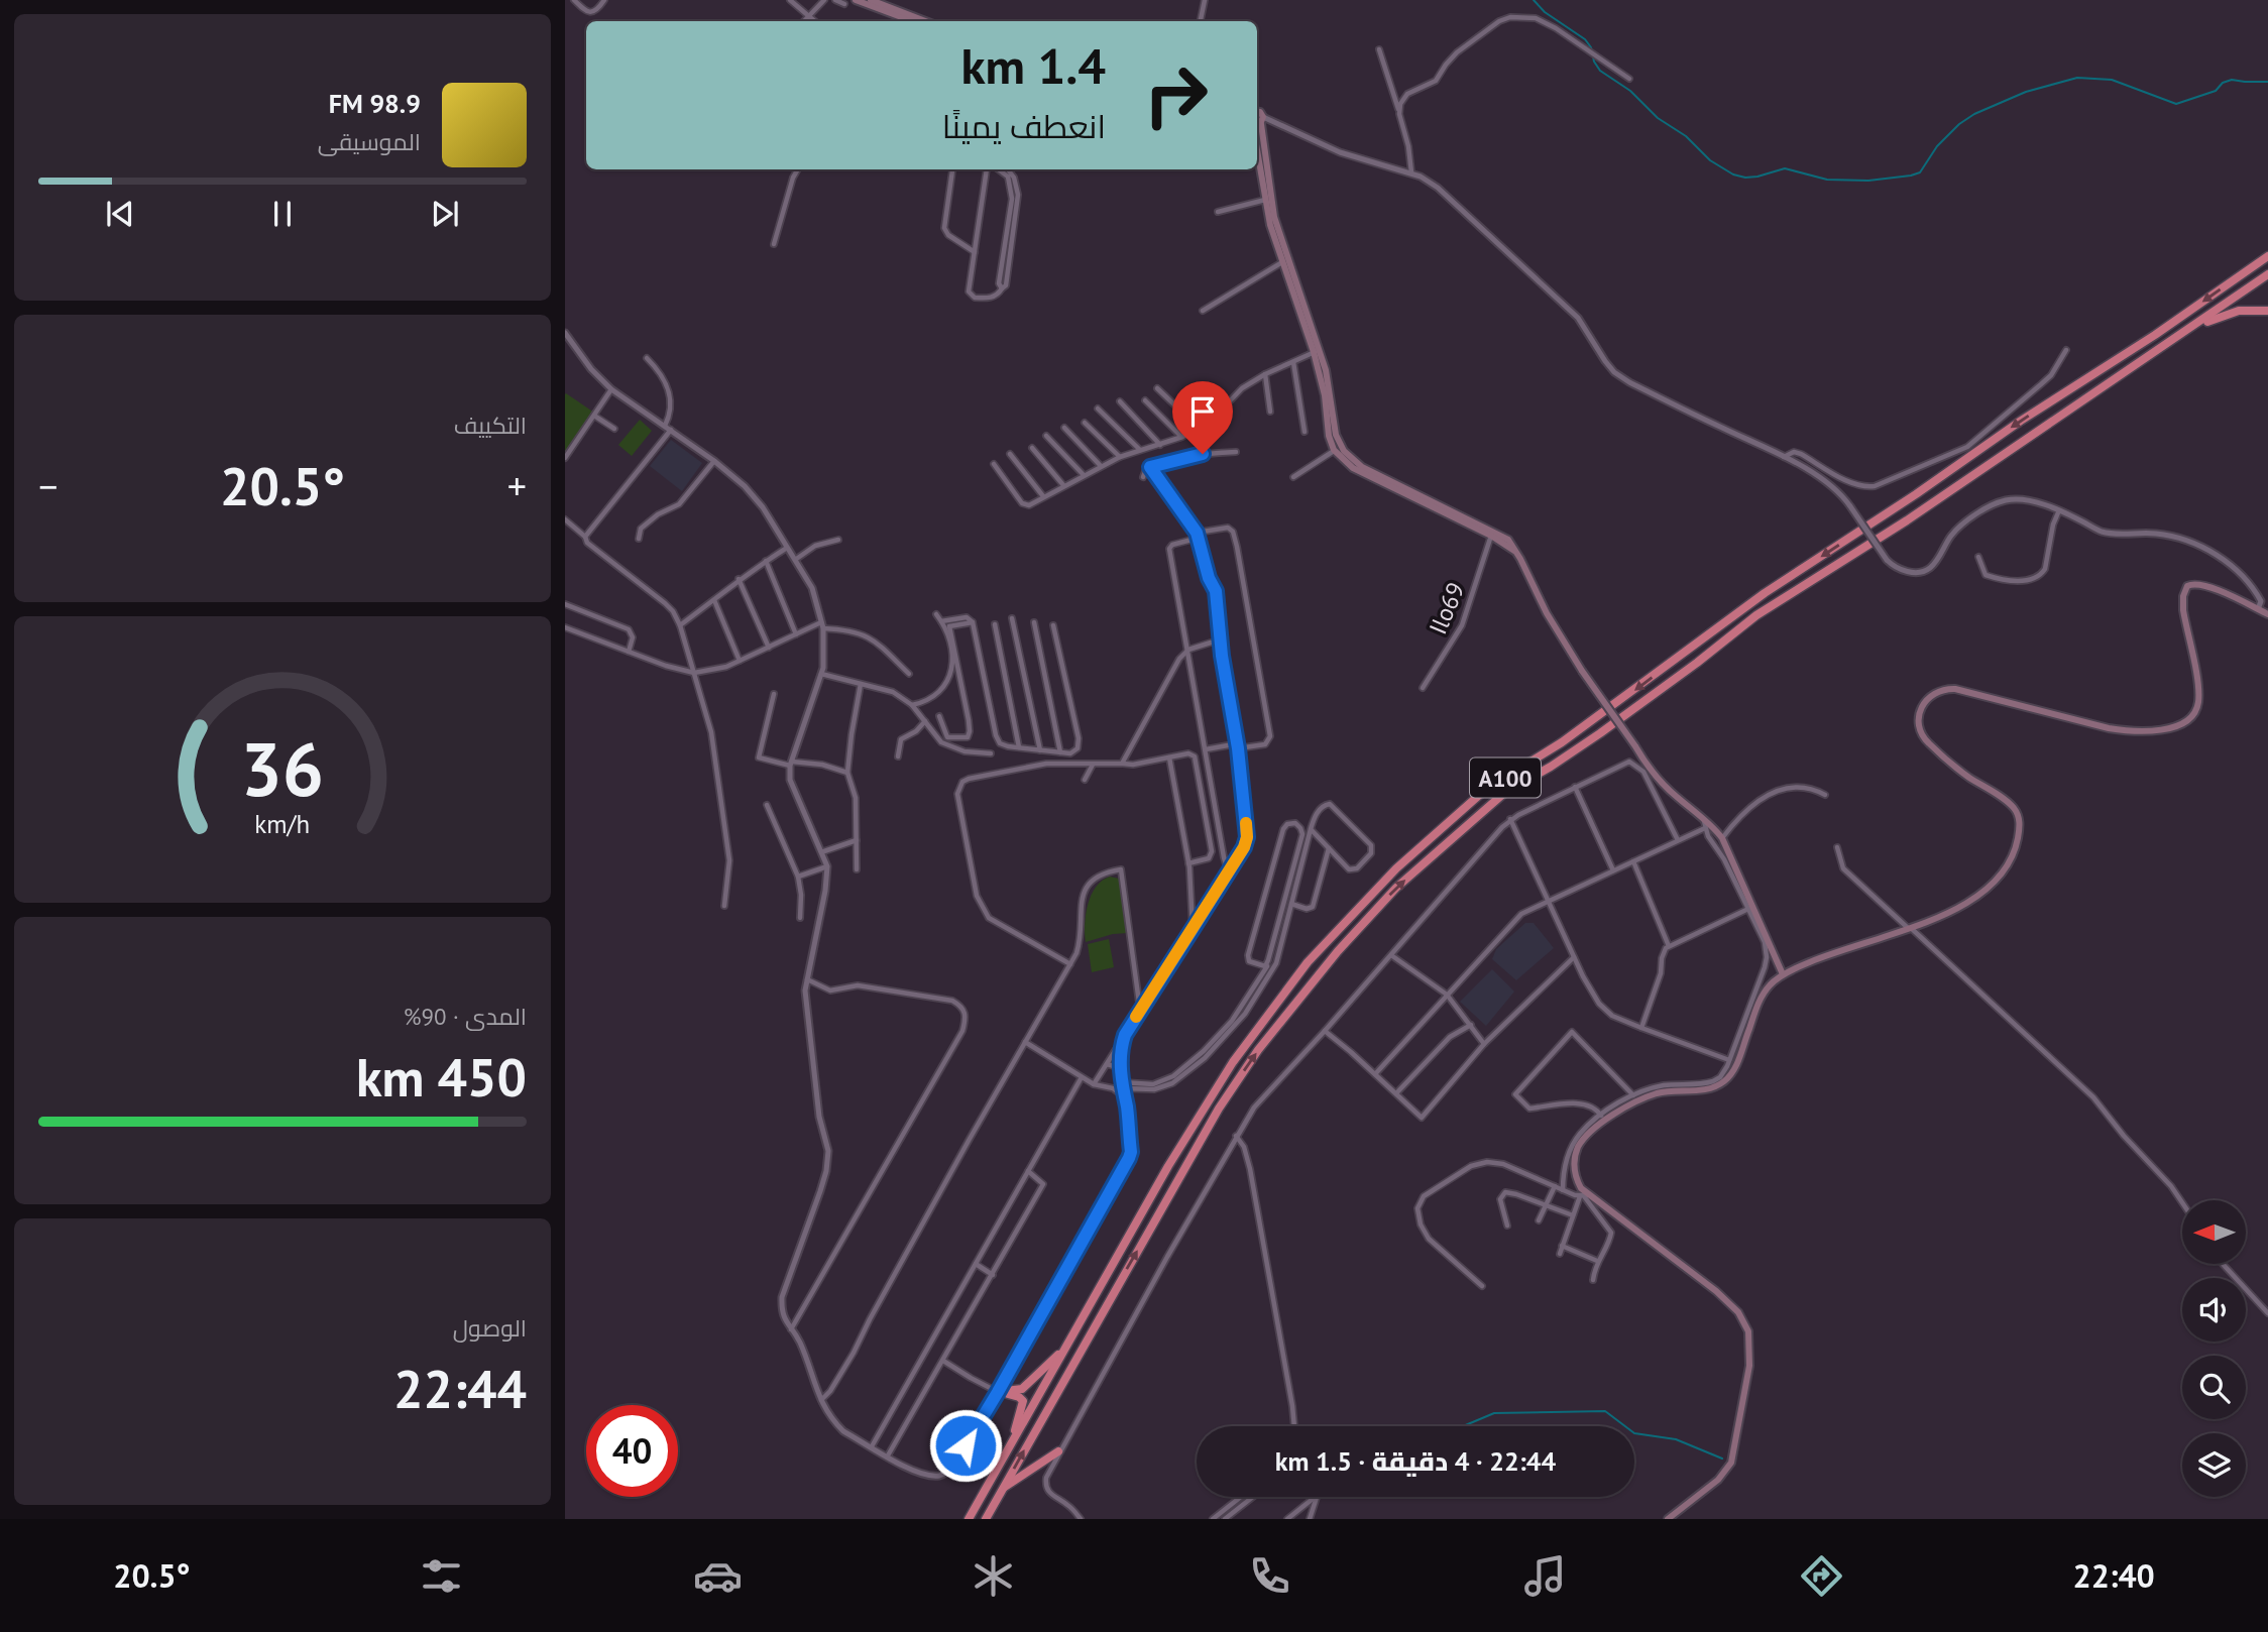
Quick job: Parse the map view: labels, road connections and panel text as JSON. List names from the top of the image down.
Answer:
{
  "streets": {
    "highway": ["A100"],
    "street": ["Ilo69"]
  },
  "north": "left",
  "page": {
    "turn": ["1.4 km", "انعطف يمينًا"],
    "song": ["98.9 FM", "الموسيقى"],
    "tile": [
      "التكييف",
      ["المدى · 90%", "450 km"],
      ["الوصول", "22:44"]
    ],
    "heat": ["−", "20.5°", "+"],
    "limit": "40",
    "trip": "22:44 · 4 دقيقة · 1.5 km",
    "tabs": ["22:40", "20.5°"],
    "gauge": ["36", "km/h"]
  }
}
